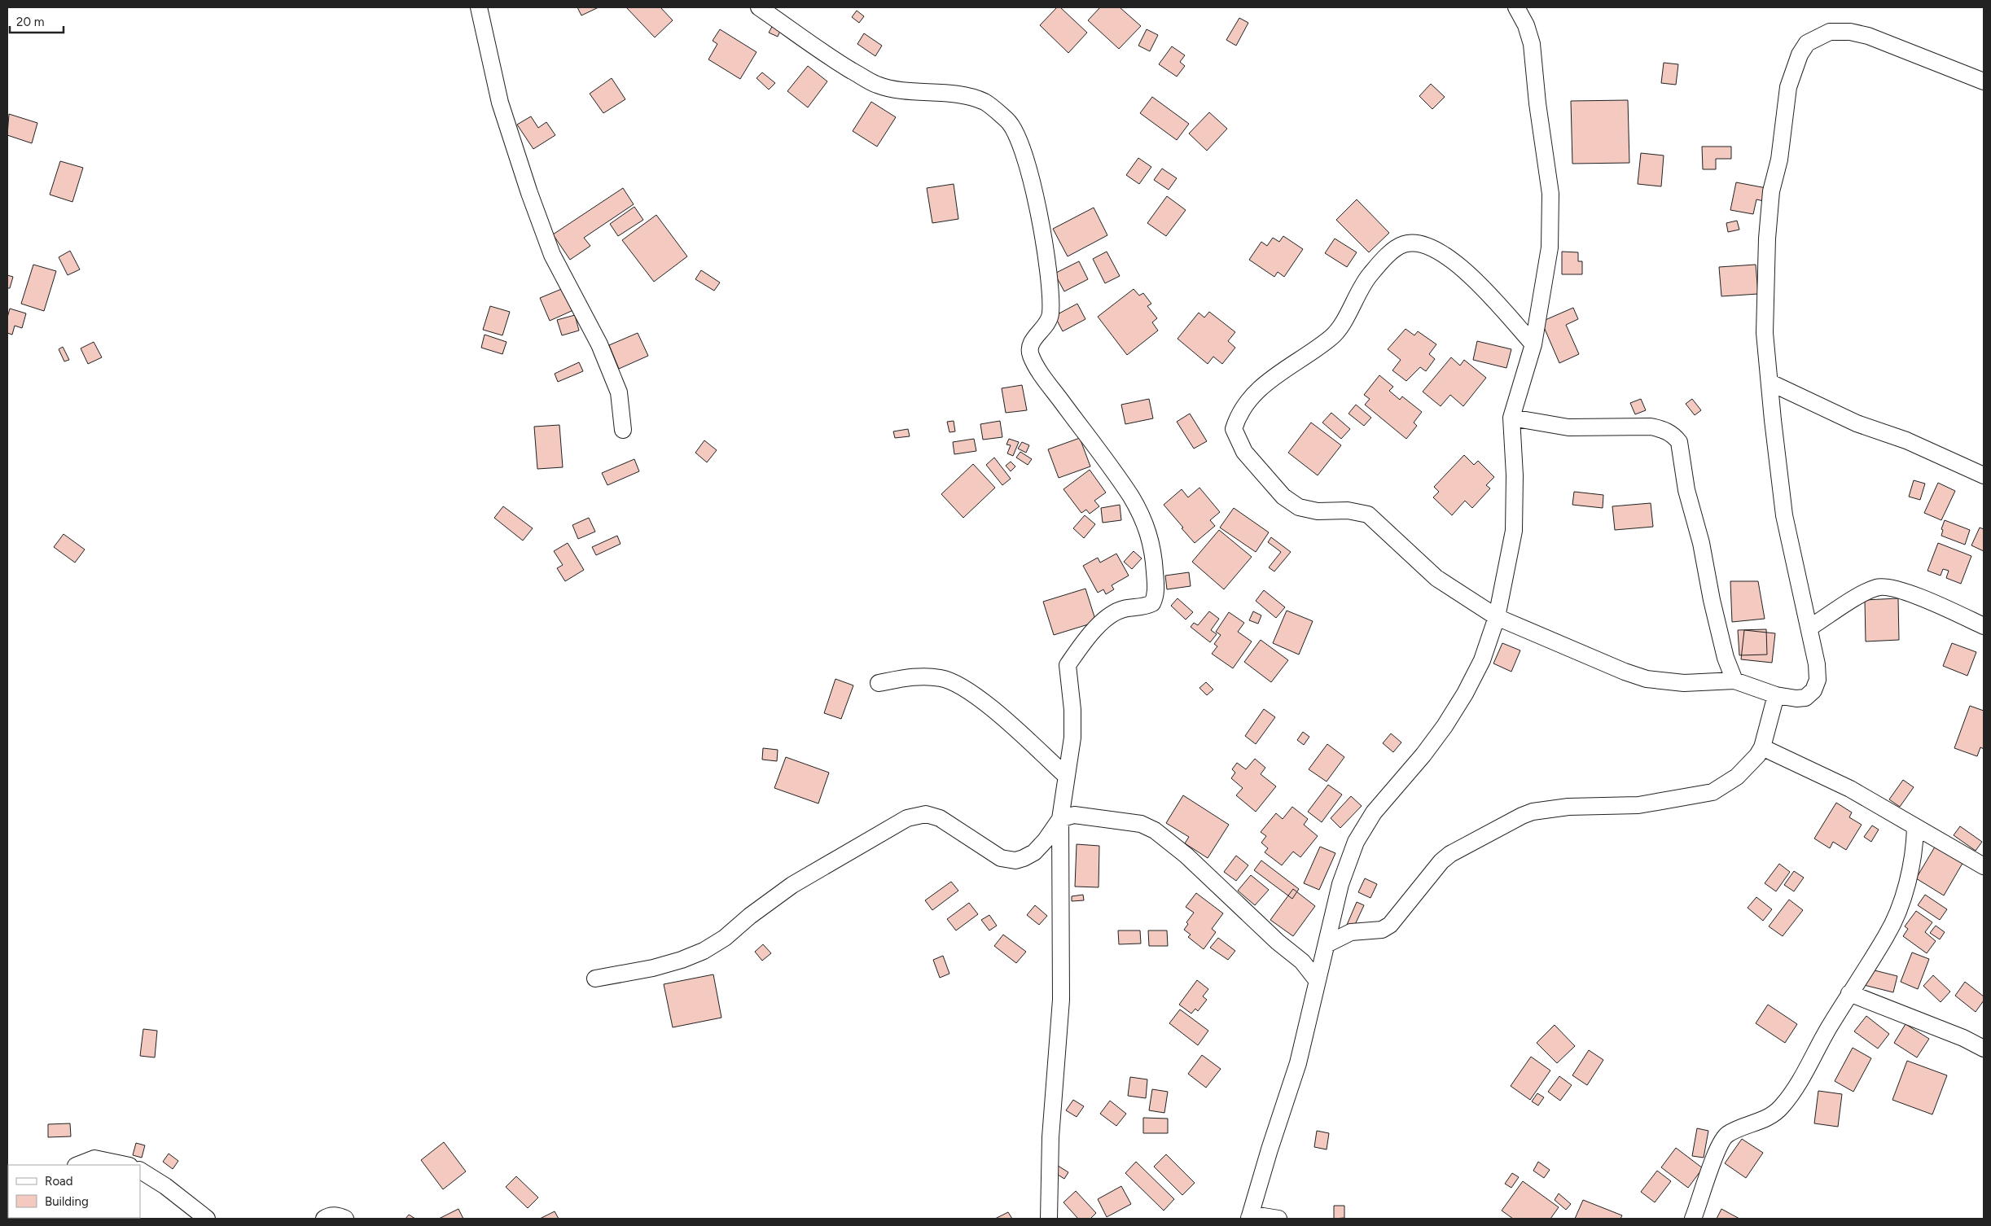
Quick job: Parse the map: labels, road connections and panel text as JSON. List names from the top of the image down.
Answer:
{
  "legend": ["Road", "Building"],
  "scale_bar": "20 m"
}
